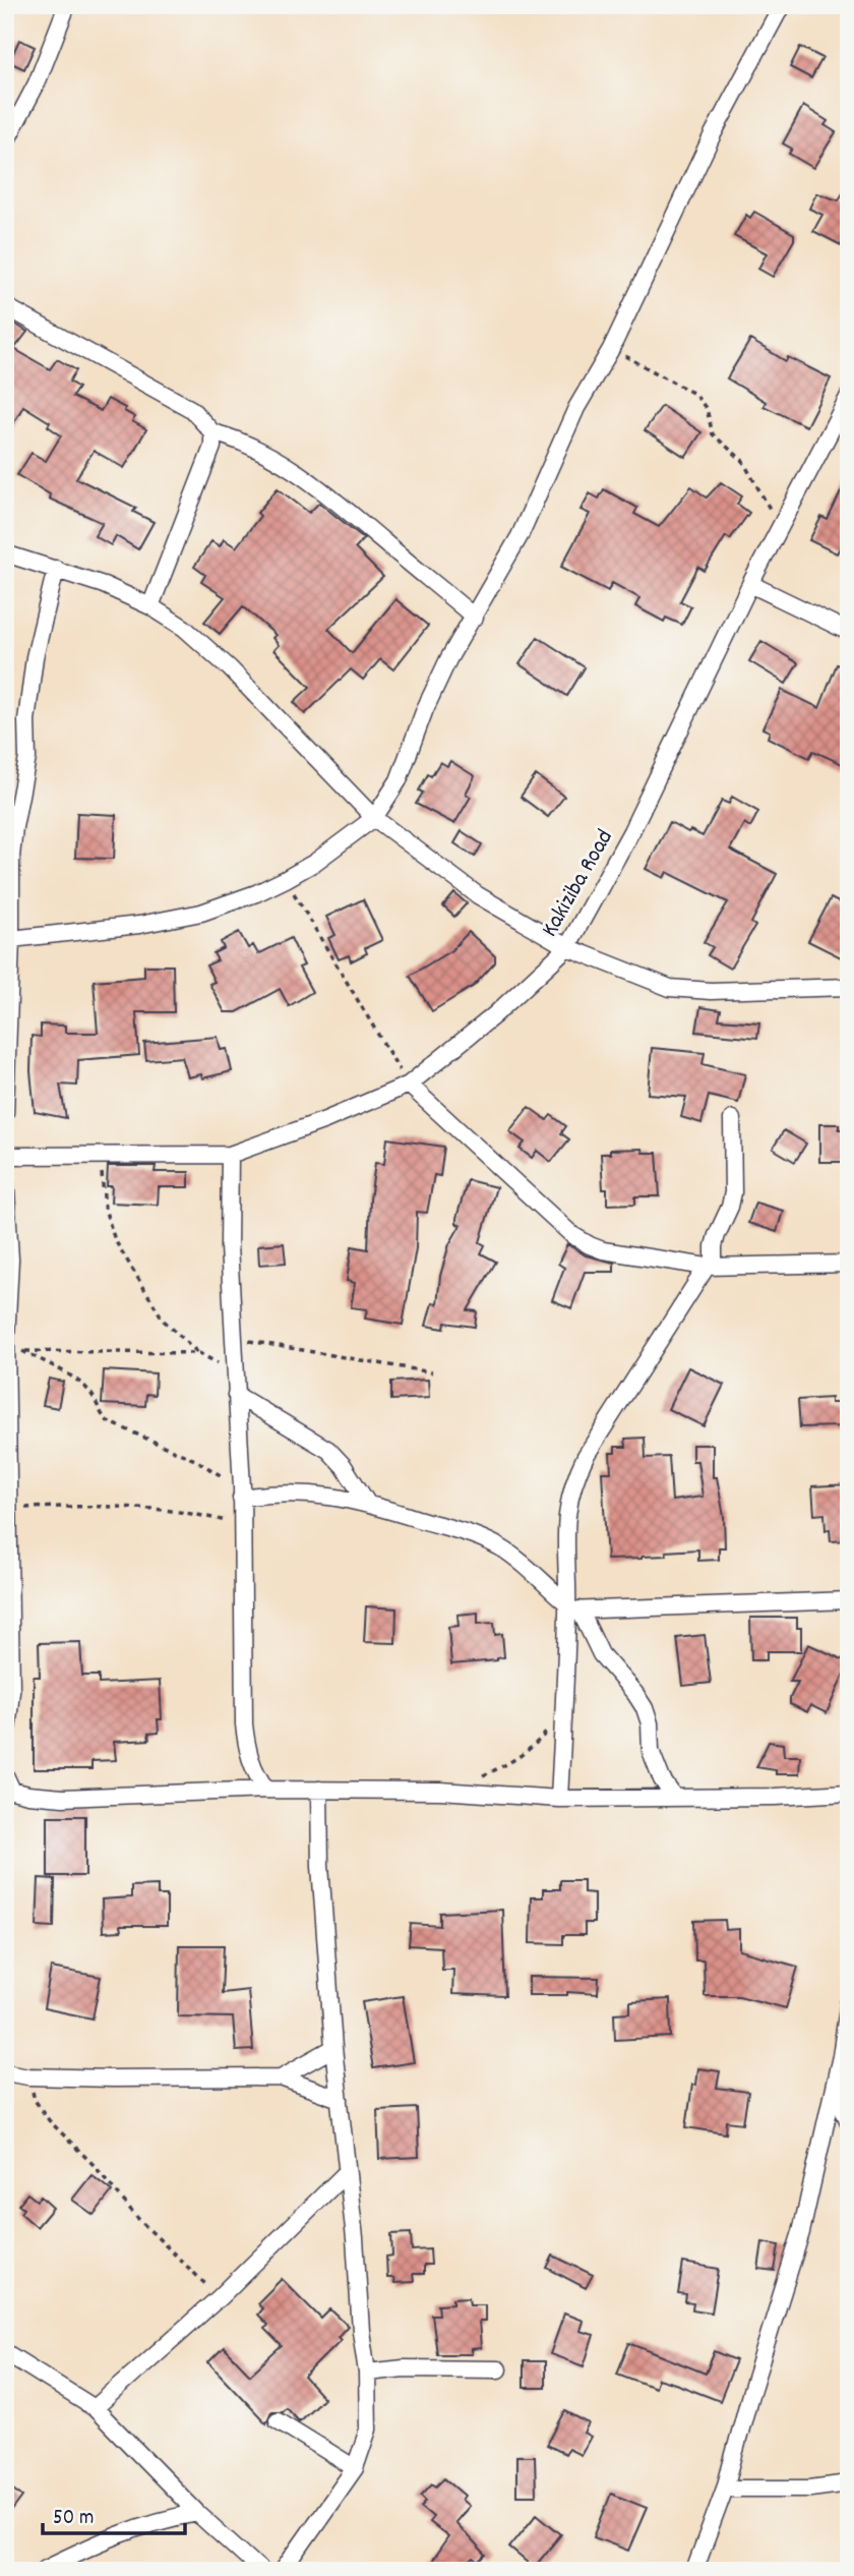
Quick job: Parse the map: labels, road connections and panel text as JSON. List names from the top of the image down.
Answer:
{
  "streets": {
    "street": ["Kakiziba Road"]
  },
  "scale_bar": "50 m"
}
